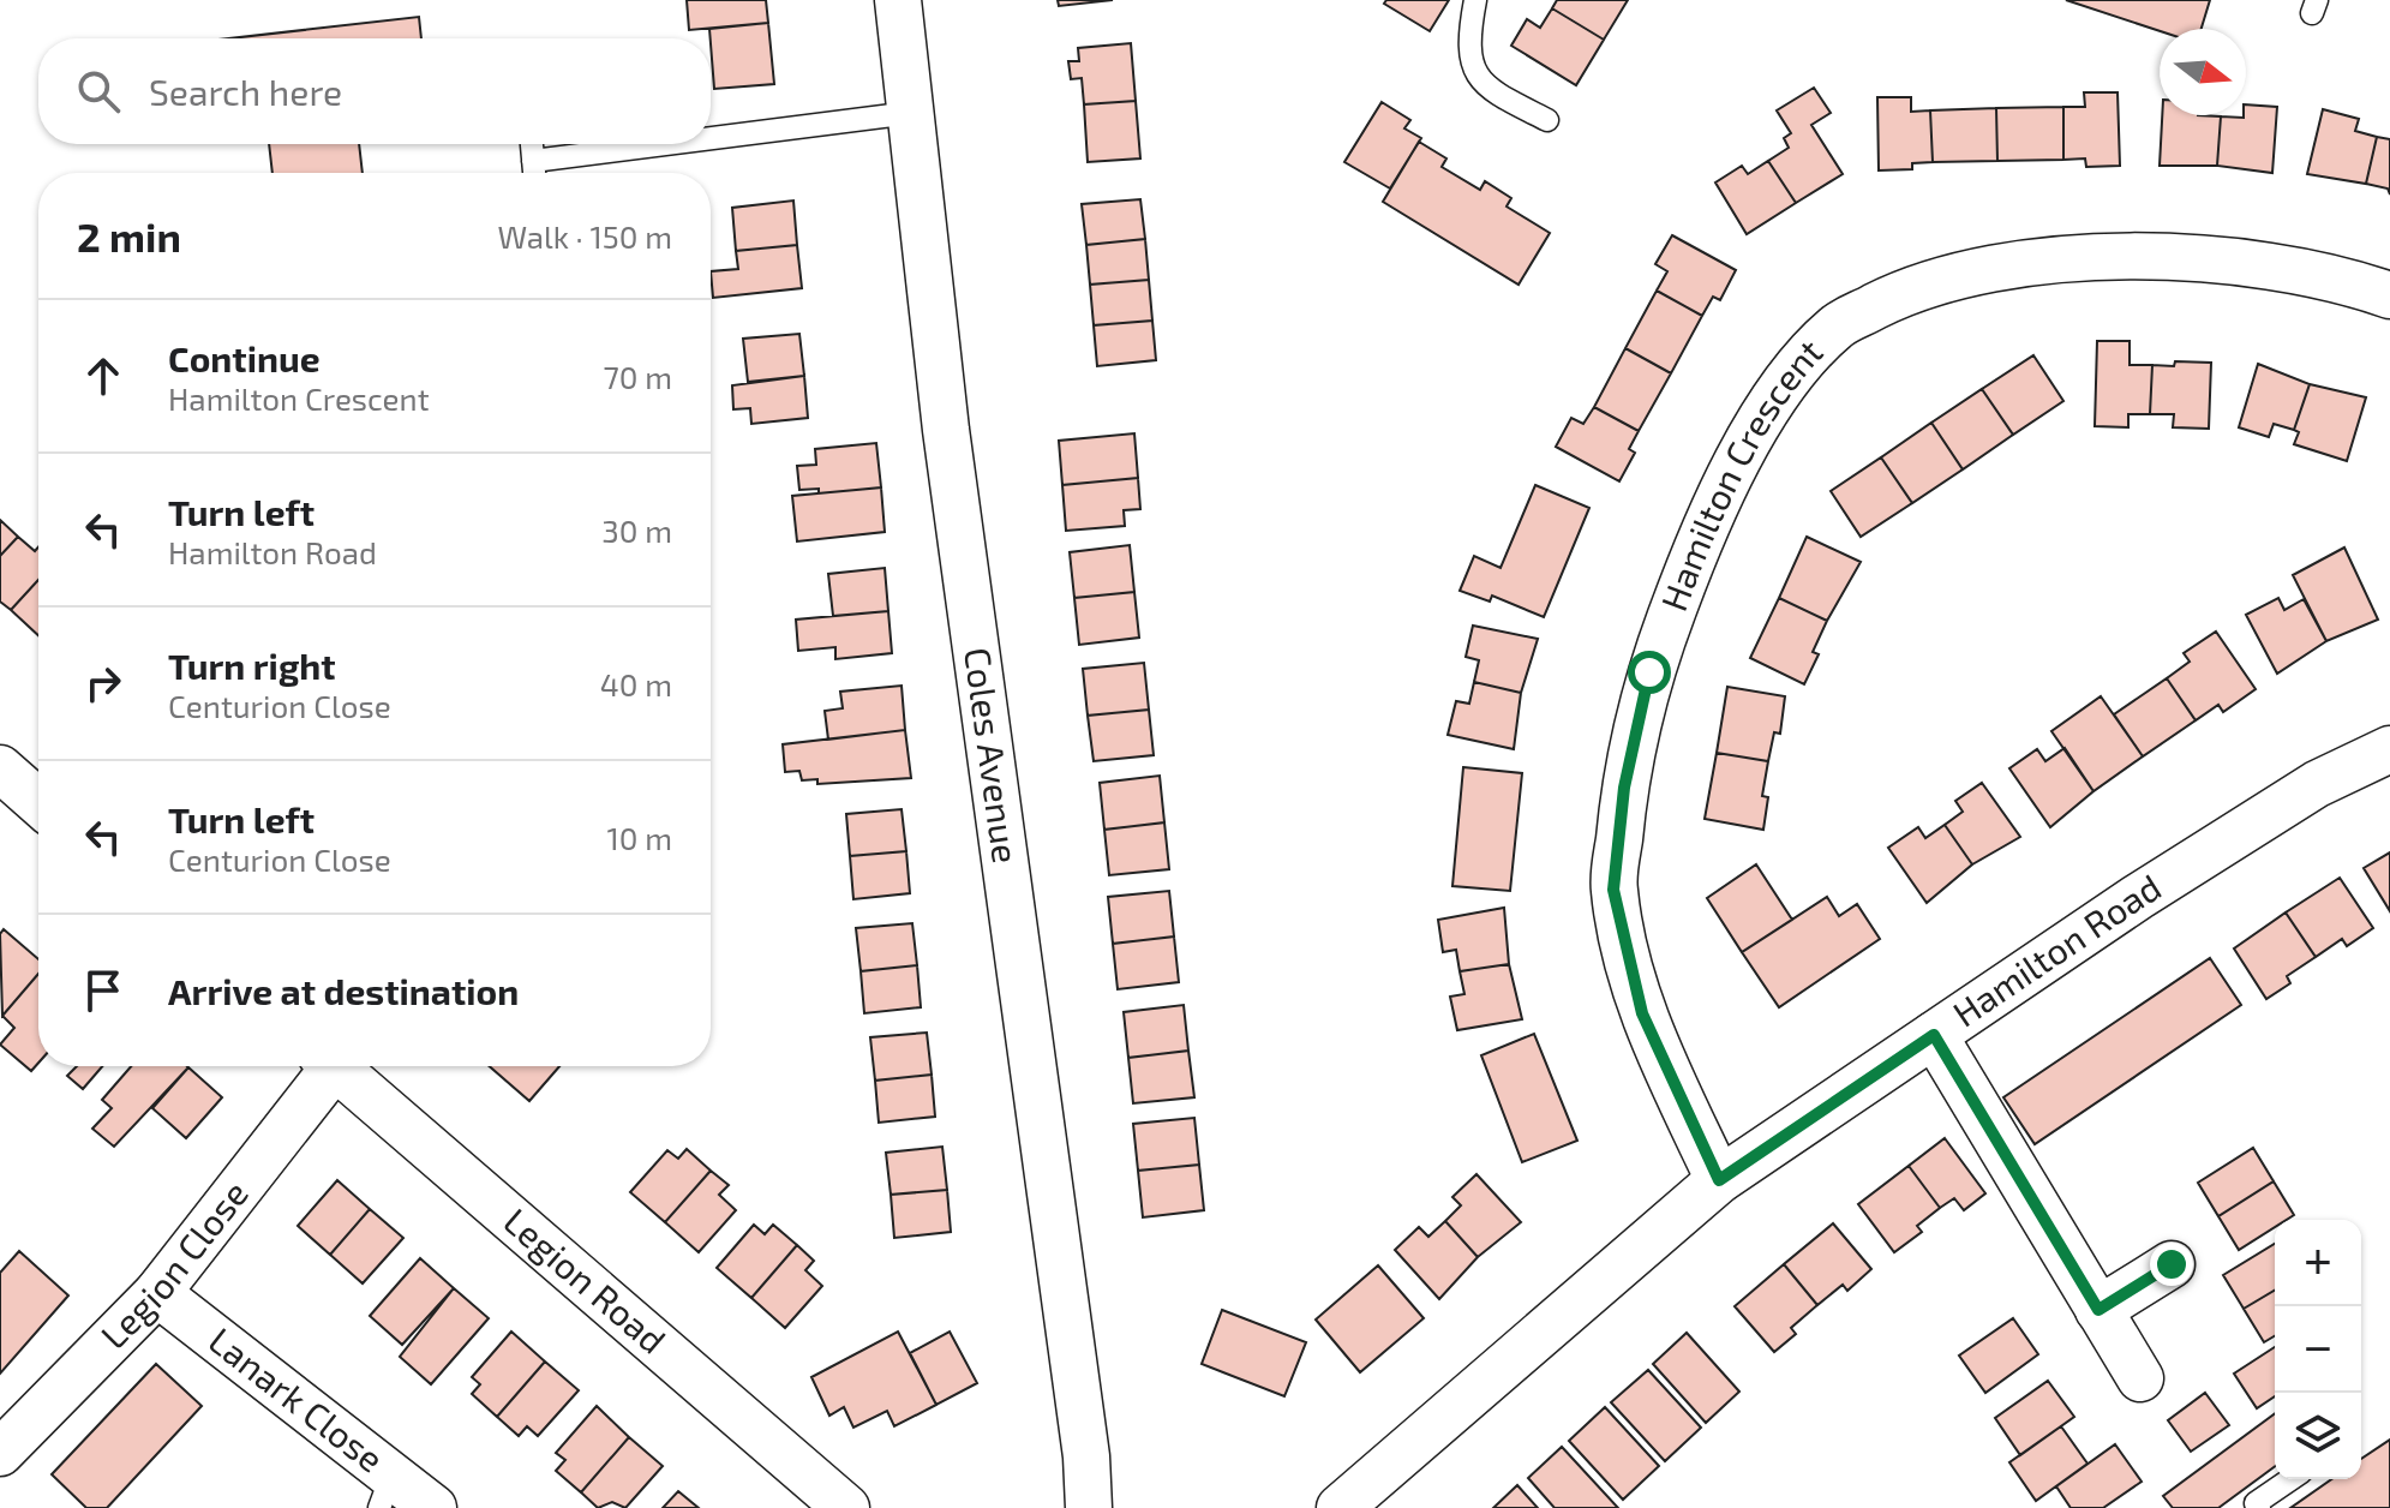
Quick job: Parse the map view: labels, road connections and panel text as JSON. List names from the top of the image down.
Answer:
{
  "streets": {
    "street": [
      "Hamilton Crescent",
      "Coles Avenue",
      "Hamilton Road",
      "Legion Close",
      "Legion Road",
      "Lanark Close"
    ]
  },
  "crossings": [
    ["Hamilton Crescent", "Hamilton Road"],
    ["Legion Close", "Lanark Close"]
  ],
  "north": "right",
  "page": {
    "search": "Search here",
    "heading": ["2 min", "Walk · 150 m"],
    "list": [
      ["Continue", "Hamilton Crescent", "70 m"],
      ["Turn left", "Hamilton Road", "30 m"],
      ["Turn right", "Centurion Close", "40 m"],
      ["Turn left", "Centurion Close", "10 m"],
      "Arrive at destination"
    ],
    "map_buttons": ["+", "−"]
  }
}
